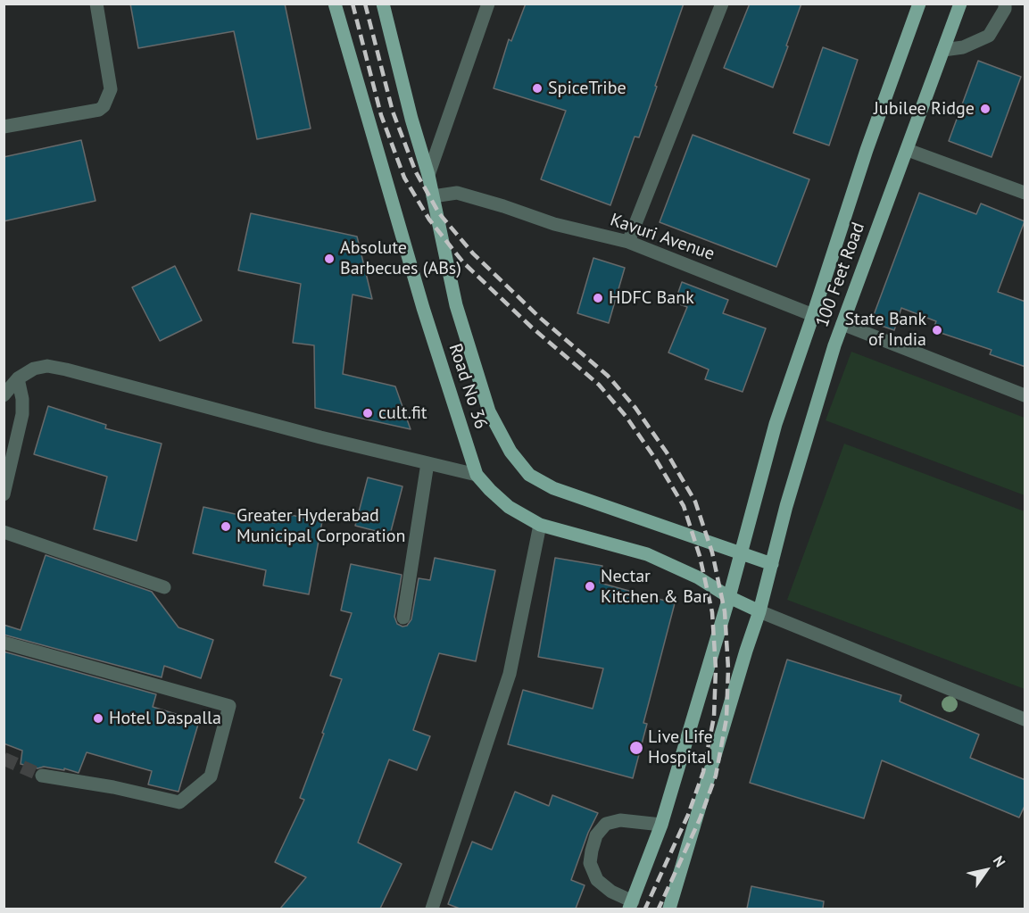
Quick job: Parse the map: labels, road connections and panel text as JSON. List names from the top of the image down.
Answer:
{
  "streets": {
    "main road": ["100 Feet Road", "Road No 36"],
    "street": ["Kavuri Avenue"]
  },
  "crossings": [
    ["Kavuri Avenue", "100 Feet Road"],
    ["Kavuri Avenue", "Road No 36"],
    ["100 Feet Road", "Road No 36"]
  ],
  "places": [
    "SpiceTribe",
    "Jubilee Ridge",
    "Absolute Barbecues (ABs)",
    "HDFC Bank",
    "State Bank of India",
    "cult.fit",
    "Greater Hyderabad Municipal Corporation",
    "Nectar Kitchen & Bar",
    "Hotel Daspalla",
    "Live Life Hospital"
  ],
  "north": "top right"
}
